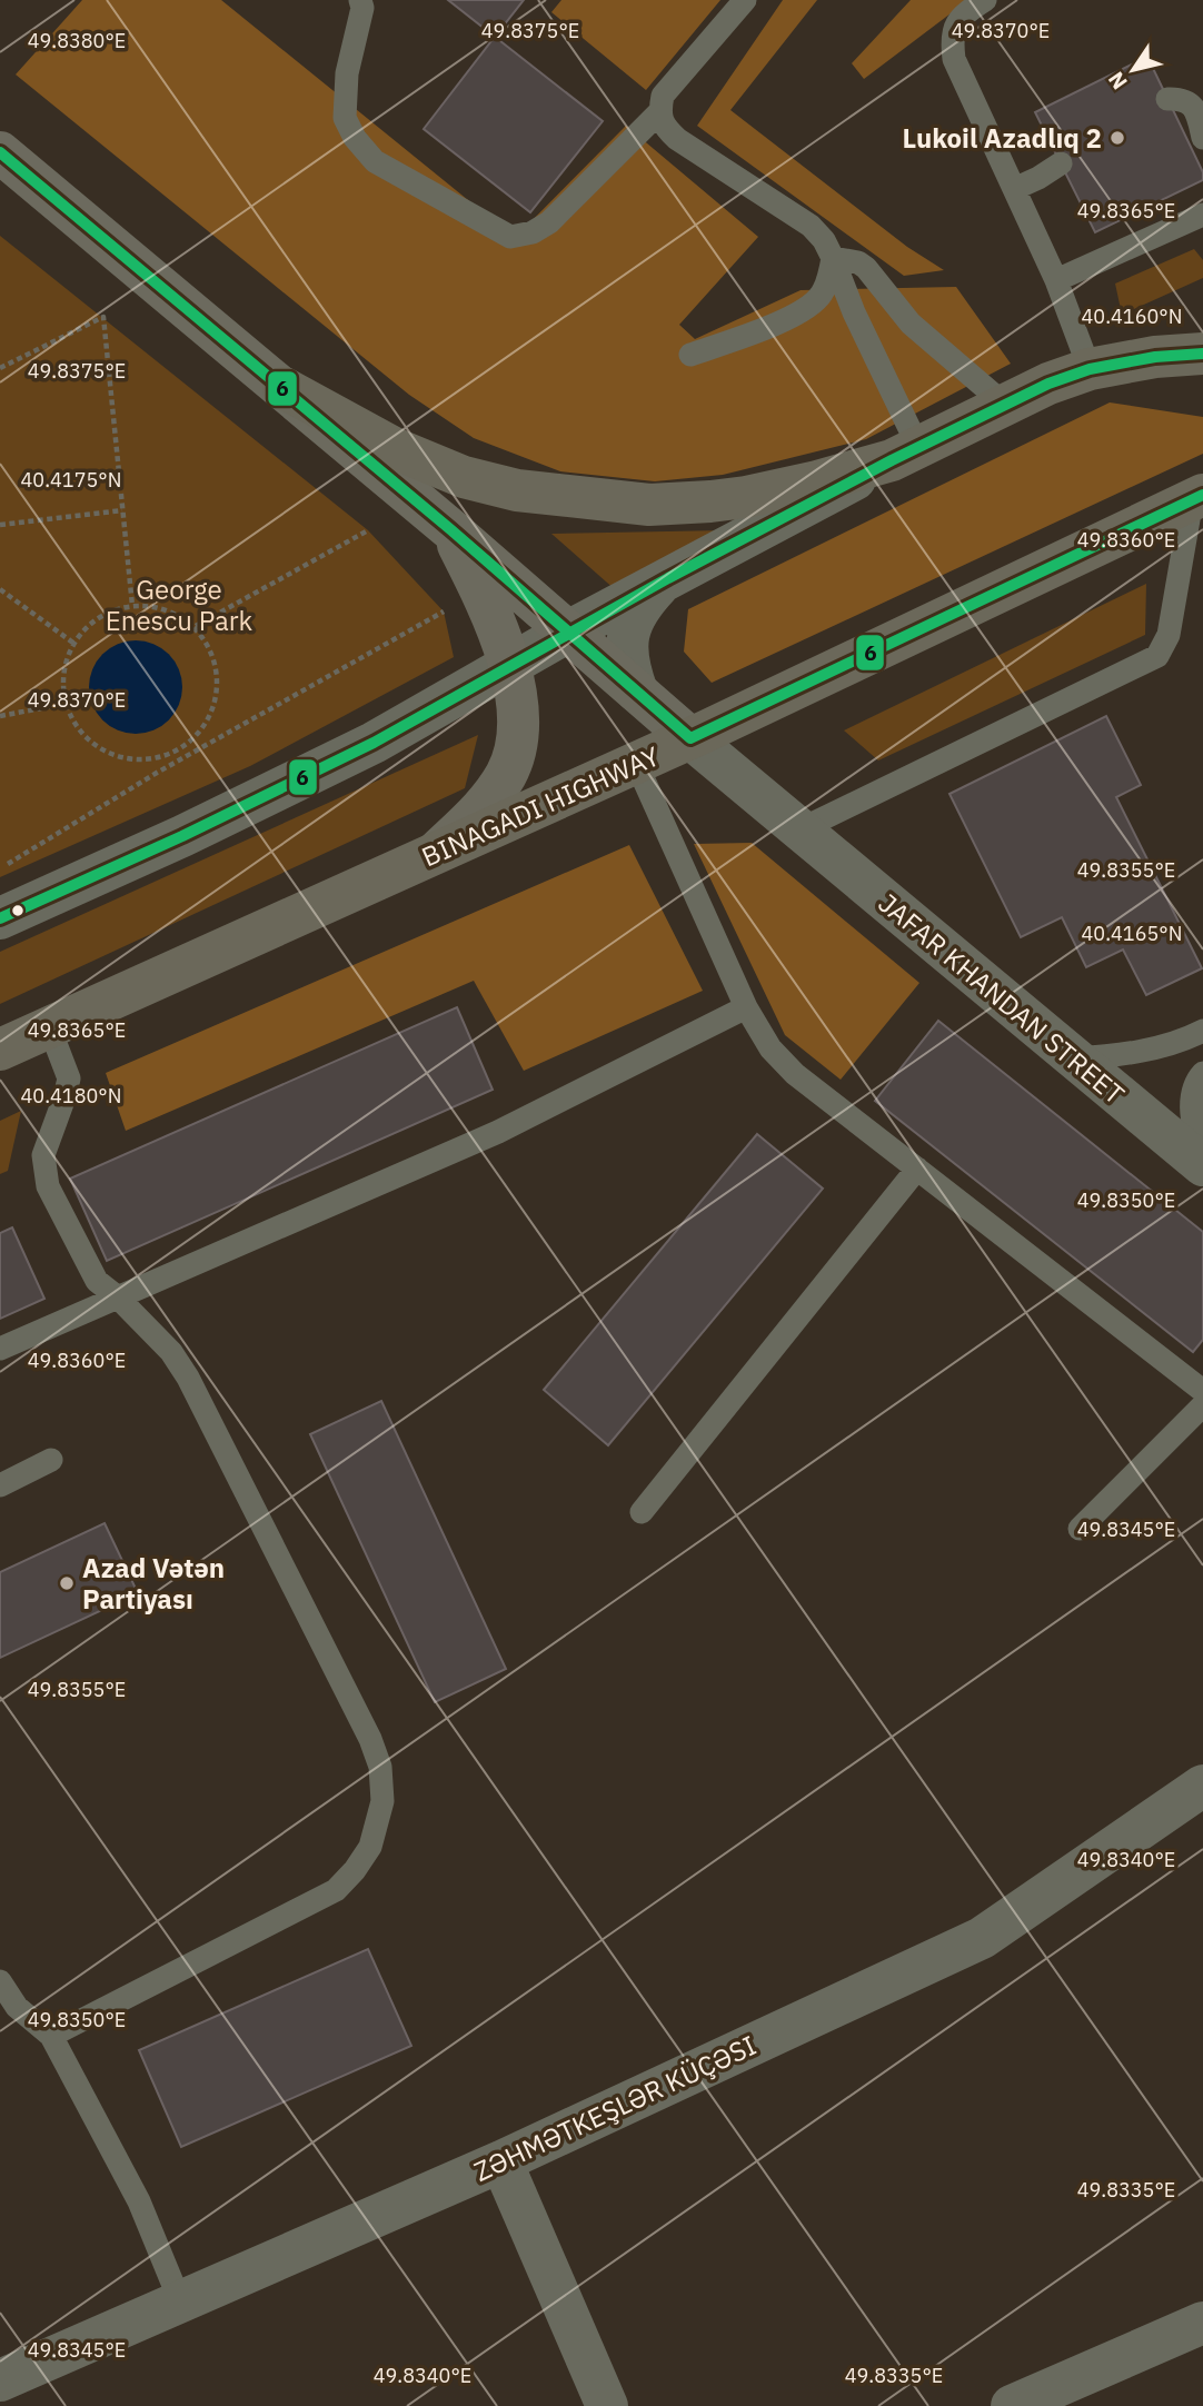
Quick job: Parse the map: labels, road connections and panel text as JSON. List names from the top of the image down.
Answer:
{
  "streets": {
    "main road": ["BINAGADI HIGHWAY"],
    "street": ["JAFAR KHANDAN STREET", "ZƏHMƏTKEŞLƏR KÜÇƏSI"]
  },
  "crossings": [
    ["BINAGADI HIGHWAY", "JAFAR KHANDAN STREET"]
  ],
  "parks": ["George Enescu Park"],
  "places": ["Lukoil Azadlıq 2", "Azad Vətən Partiyası"],
  "lines": ["transit line 6"],
  "north": "bottom left",
  "coordinates": [
    "49.8375°E",
    "49.8370°E",
    "49.8380°E",
    "49.8365°E",
    "40.4160°N",
    "40.4175°N",
    "49.8360°E",
    "49.8355°E",
    "40.4165°N",
    "40.4180°N",
    "49.8350°E",
    "49.8345°E",
    "49.8340°E",
    "49.8335°E"
  ]
}
